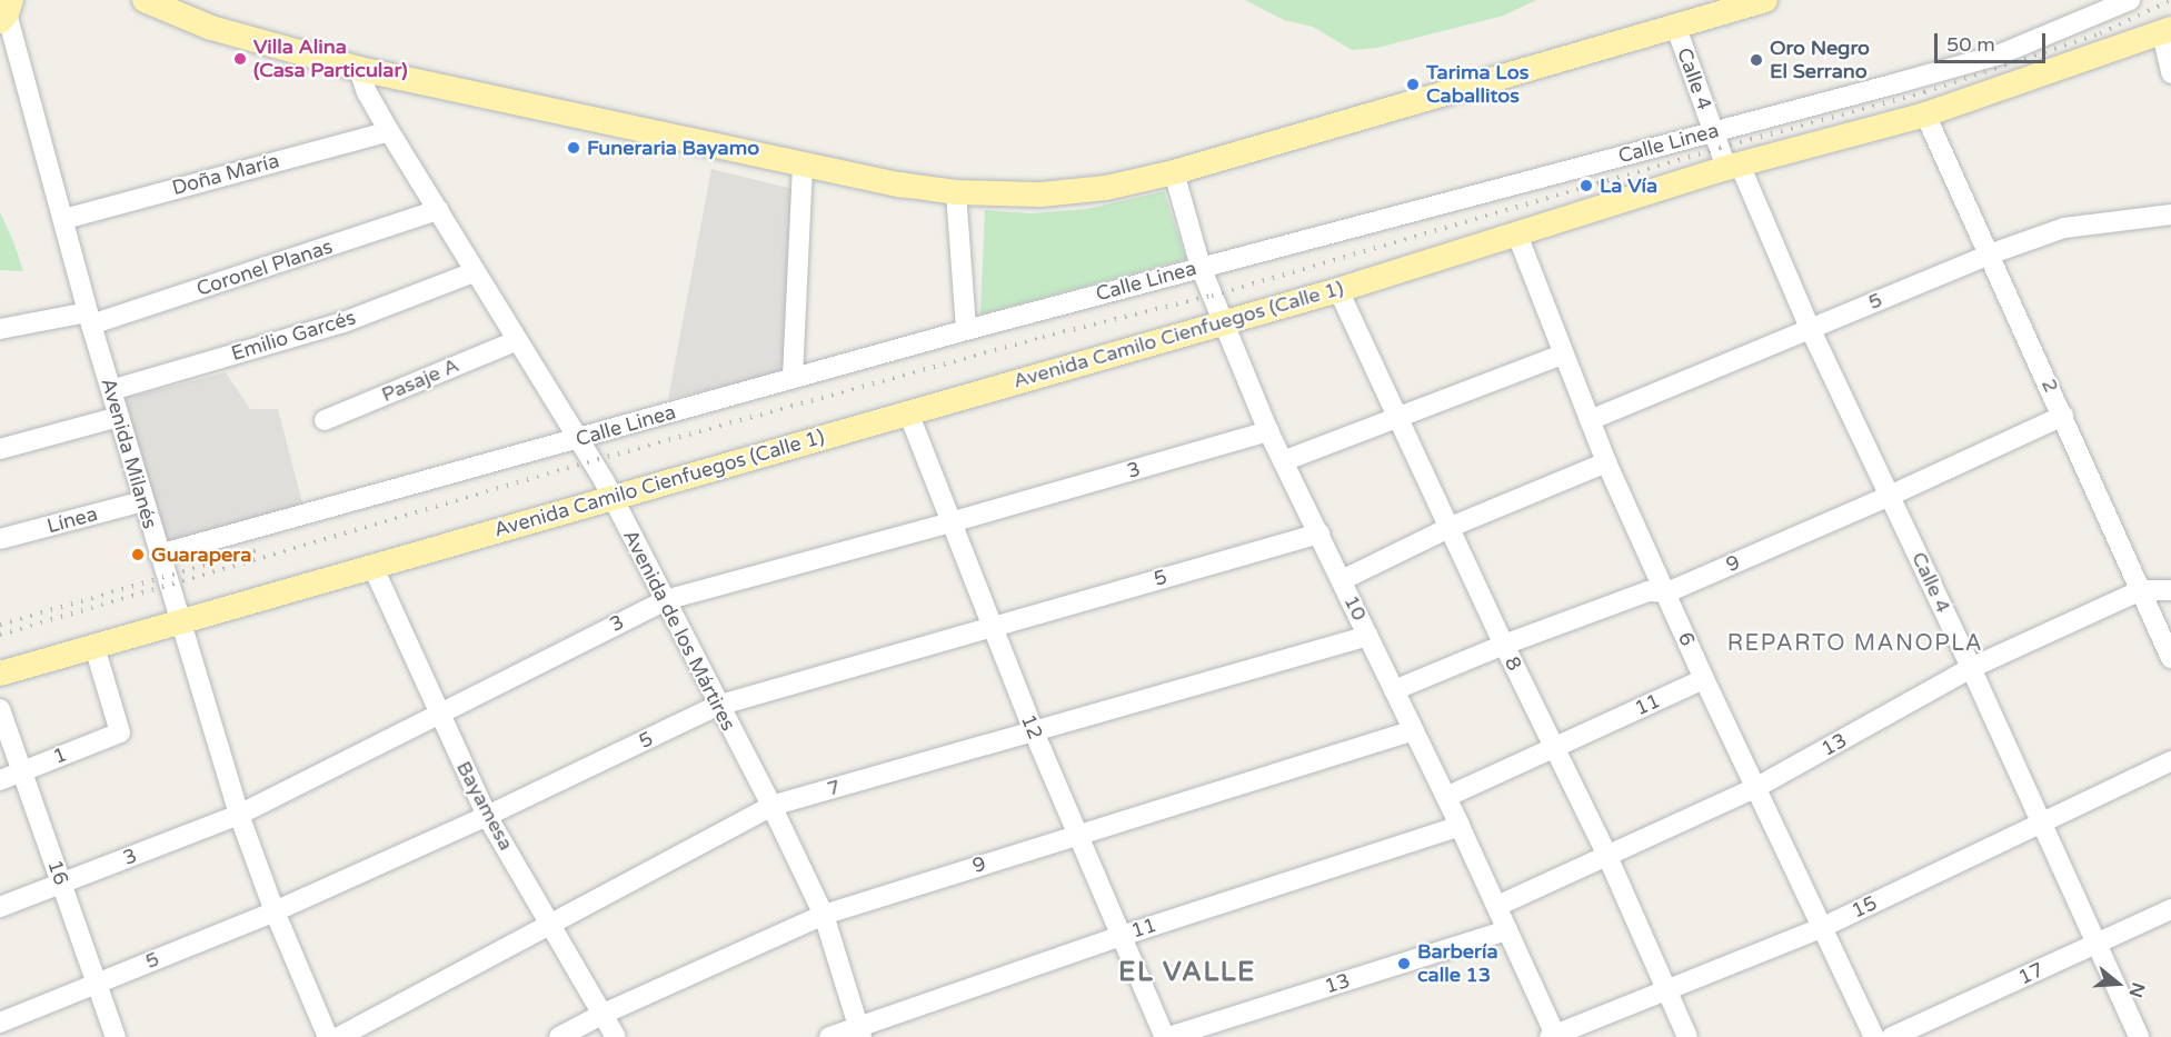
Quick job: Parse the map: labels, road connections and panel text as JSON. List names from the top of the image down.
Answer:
{
  "streets": {
    "main road": ["Avenida Camilo Cienfuegos (Calle 1)"],
    "street": [
      "Calle 4",
      "Calle Linea",
      "Doña María",
      "Coronel Planas",
      "5",
      "Emilio Garcés",
      "Pasaje A",
      "2",
      "Avenida Milanés",
      "3",
      "Línea",
      "9",
      "10",
      "Avenida de los Mártires",
      "6",
      "8",
      "11",
      "12",
      "13",
      "1",
      "7",
      "Bayamesa",
      "16",
      "15",
      "17"
    ]
  },
  "crossings": [
    ["Calle 4", "Calle Linea"],
    ["Calle 4", "5"],
    ["Calle 4", "Avenida Camilo Cienfuegos (Calle 1)"],
    ["Calle 4", "9"],
    ["Calle 4", "13"],
    ["Calle 4", "15"],
    ["Calle 4", "17"],
    ["Calle Linea", "Avenida Milanés"],
    ["Calle Linea", "10"],
    ["Calle Linea", "Avenida de los Mártires"],
    ["Doña María", "Avenida Milanés"],
    ["Doña María", "Avenida de los Mártires"],
    ["Coronel Planas", "Avenida Milanés"],
    ["Coronel Planas", "Avenida de los Mártires"],
    ["5", "2"],
    ["5", "Avenida Milanés"],
    ["5", "10"],
    ["5", "Avenida de los Mártires"],
    ["5", "6"],
    ["5", "12"],
    ["5", "Bayamesa"],
    ["5", "16"],
    ["Avenida Camilo Cienfuegos (Calle 1)", "2"],
    ["Avenida Camilo Cienfuegos (Calle 1)", "Avenida Milanés"],
    ["Avenida Camilo Cienfuegos (Calle 1)", "10"],
    ["Avenida Camilo Cienfuegos (Calle 1)", "Avenida de los Mártires"],
    ["Avenida Camilo Cienfuegos (Calle 1)", "6"],
    ["Avenida Camilo Cienfuegos (Calle 1)", "8"],
    ["Avenida Camilo Cienfuegos (Calle 1)", "12"],
    ["Avenida Camilo Cienfuegos (Calle 1)", "1"],
    ["Avenida Camilo Cienfuegos (Calle 1)", "Bayamesa"],
    ["Emilio Garcés", "Avenida Milanés"],
    ["Emilio Garcés", "Avenida de los Mártires"],
    ["Pasaje A", "Avenida de los Mártires"],
    ["2", "9"],
    ["2", "13"],
    ["Avenida Milanés", "3"],
    ["Avenida Milanés", "Línea"],
    ["3", "10"],
    ["3", "Avenida de los Mártires"],
    ["3", "12"],
    ["3", "Bayamesa"],
    ["3", "16"],
    ["9", "10"],
    ["9", "Avenida de los Mártires"],
    ["9", "6"],
    ["9", "8"],
    ["9", "12"],
    ["9", "Bayamesa"],
    ["10", "11"],
    ["10", "13"],
    ["10", "7"],
    ["10", "15"],
    ["Avenida de los Mártires", "11"],
    ["Avenida de los Mártires", "7"],
    ["6", "11"],
    ["6", "13"],
    ["6", "15"],
    ["8", "11"],
    ["8", "13"],
    ["8", "15"],
    ["11", "12"],
    ["12", "13"],
    ["12", "7"],
    ["1", "16"],
    ["7", "Bayamesa"]
  ],
  "districts": ["REPARTO MANOPLA", "EL VALLE"],
  "places": [
    "Villa Alina (Casa Particular)",
    "Oro Negro El Serrano",
    "Tarima Los Caballitos",
    "Funeraria Bayamo",
    "La Vía",
    "Guarapera",
    "Barbería calle 13"
  ],
  "scale_bar": "50 m",
  "north": "right"
}
